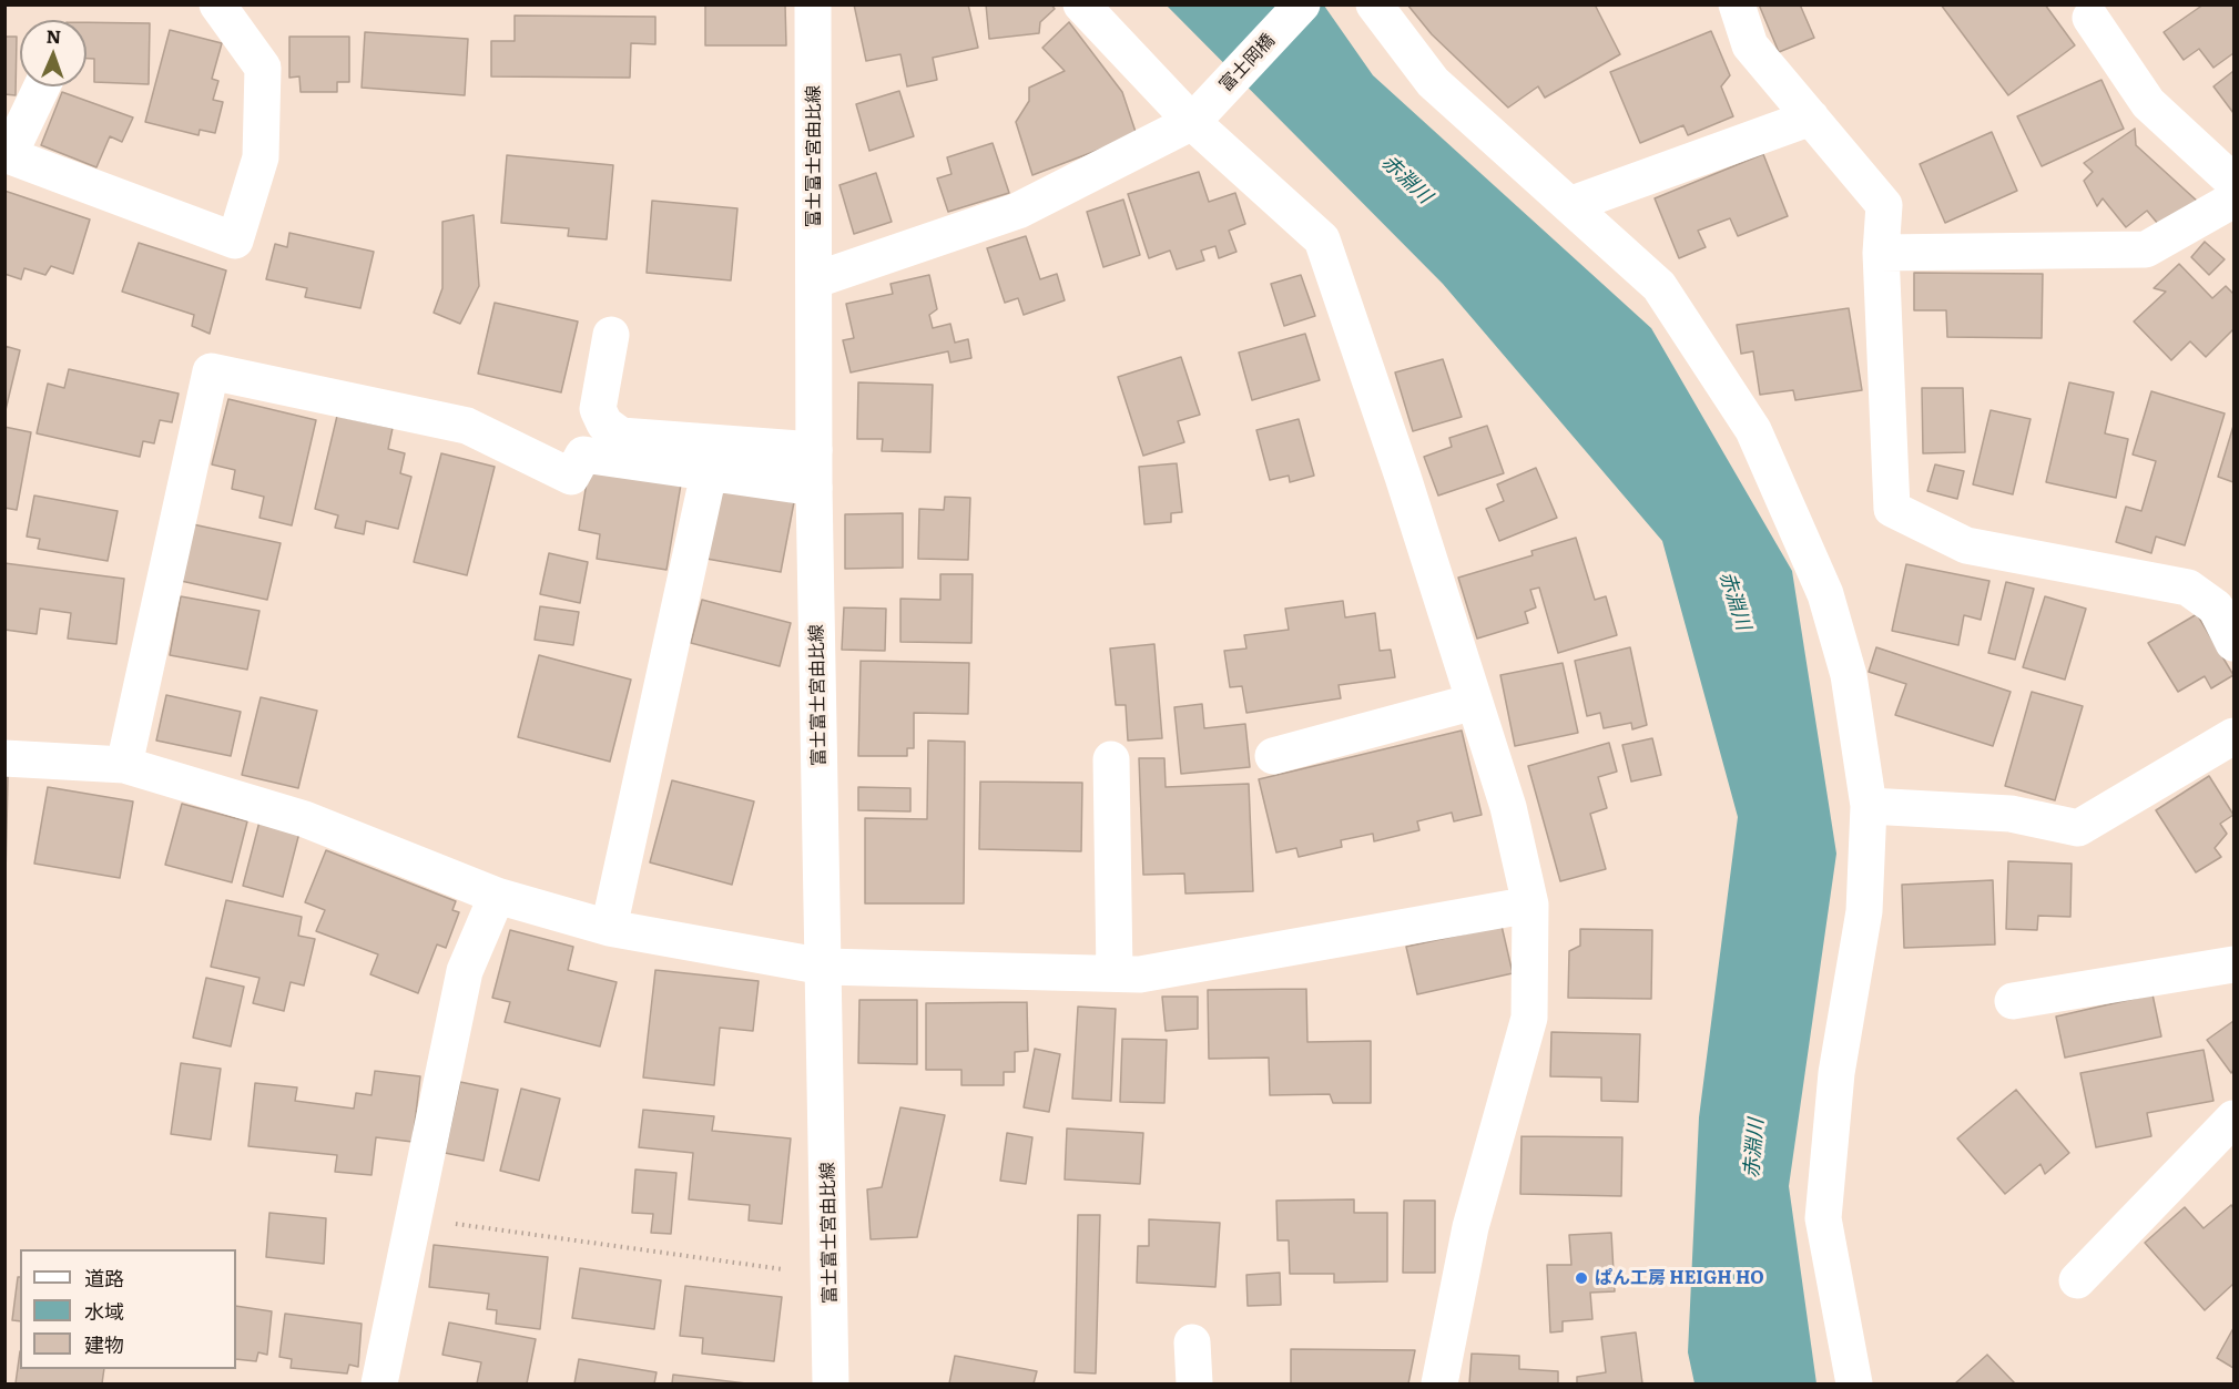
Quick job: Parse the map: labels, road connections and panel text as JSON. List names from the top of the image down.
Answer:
{
  "streets": {
    "street": ["富士岡橋", "富士富士宮由比線"]
  },
  "crossings": [
    ["富士岡橋", "富士富士宮由比線"]
  ],
  "water": ["赤淵川"],
  "places": ["ぱん工房 HEIGH HO"],
  "legend": ["道路", "水域", "建物"],
  "north": "top"
}
